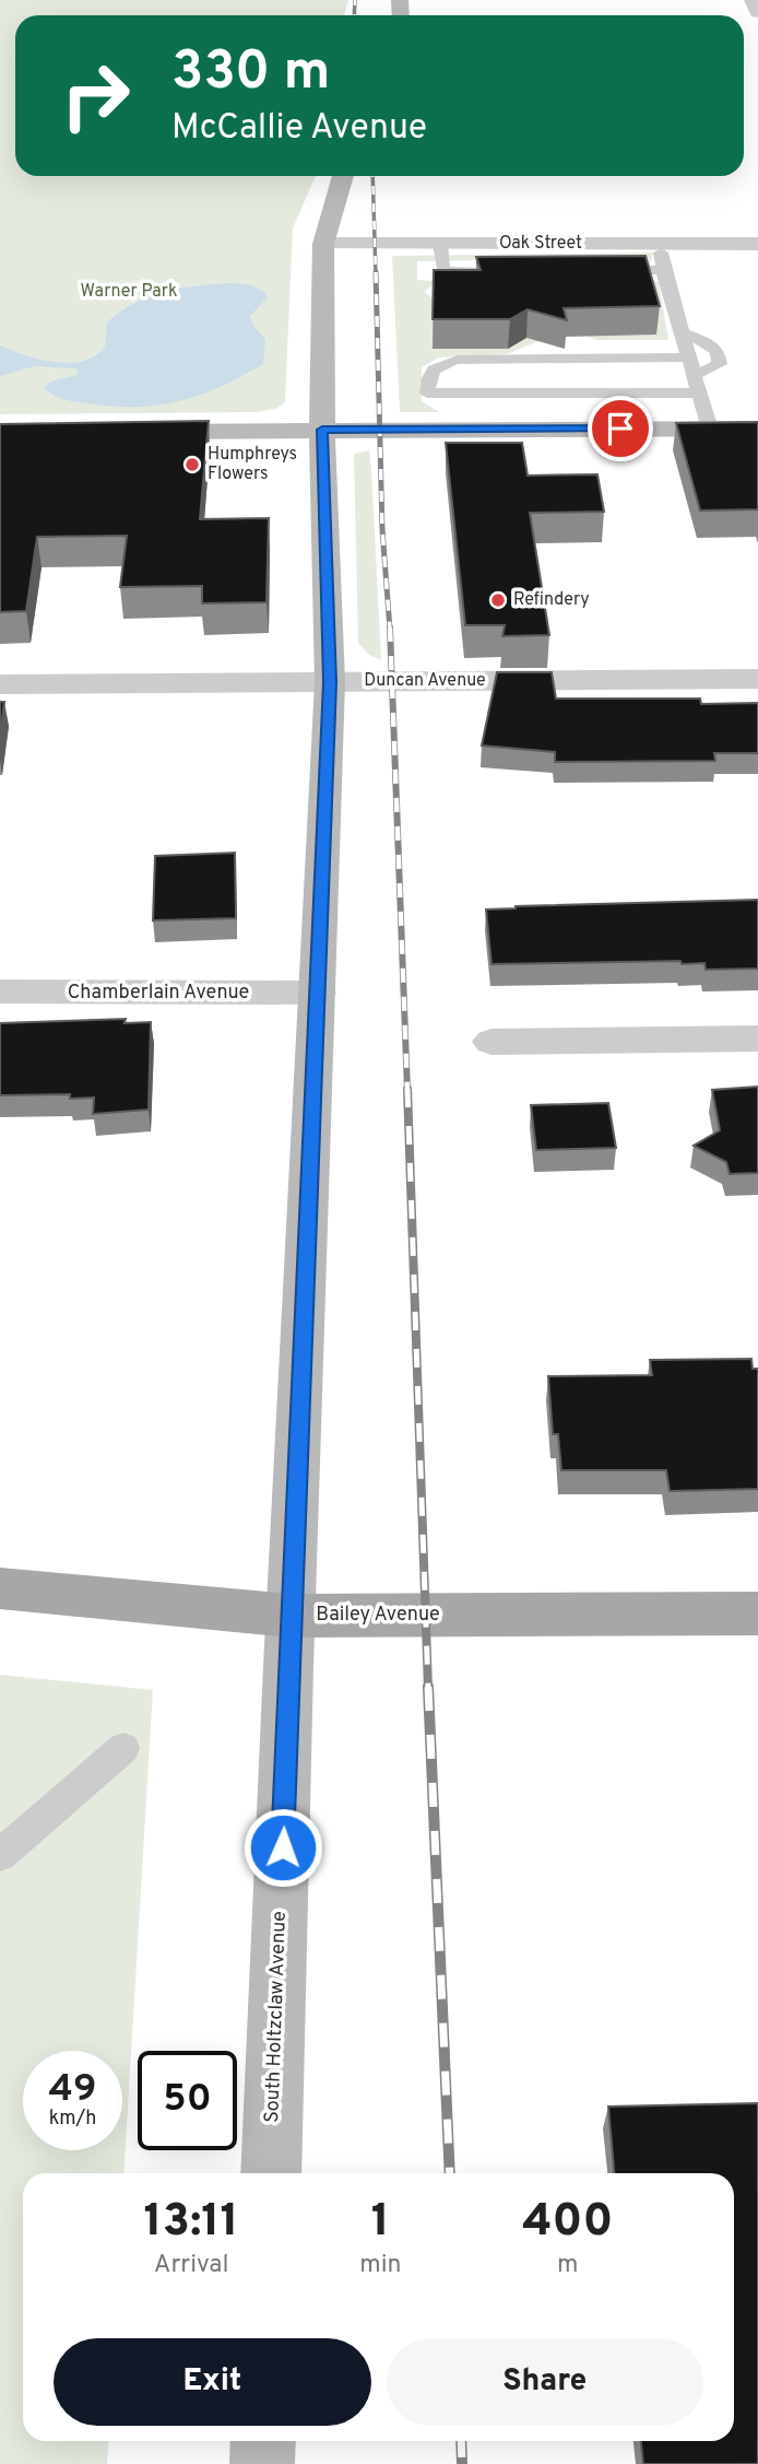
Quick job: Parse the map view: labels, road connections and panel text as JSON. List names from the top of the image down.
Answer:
{
  "streets": {
    "main road": ["Bailey Avenue", "South Holtzclaw Avenue"],
    "street": ["Oak Street", "Duncan Avenue", "Chamberlain Avenue"]
  },
  "crossings": [
    ["Oak Street", "South Holtzclaw Avenue"],
    ["Duncan Avenue", "South Holtzclaw Avenue"],
    ["Chamberlain Avenue", "South Holtzclaw Avenue"],
    ["Bailey Avenue", "South Holtzclaw Avenue"]
  ],
  "parks": ["Warner Park"],
  "places": ["Humphreys Flowers", "Refindery"],
  "page": {
    "turn": ["330 m", "McCallie Avenue"],
    "speed": "49 km/h",
    "limit": "50",
    "eta": [
      "13:11",
      "Arrival",
      "1",
      "min",
      "400",
      "m"
    ],
    "buttons": ["Exit", "Share"]
  }
}
